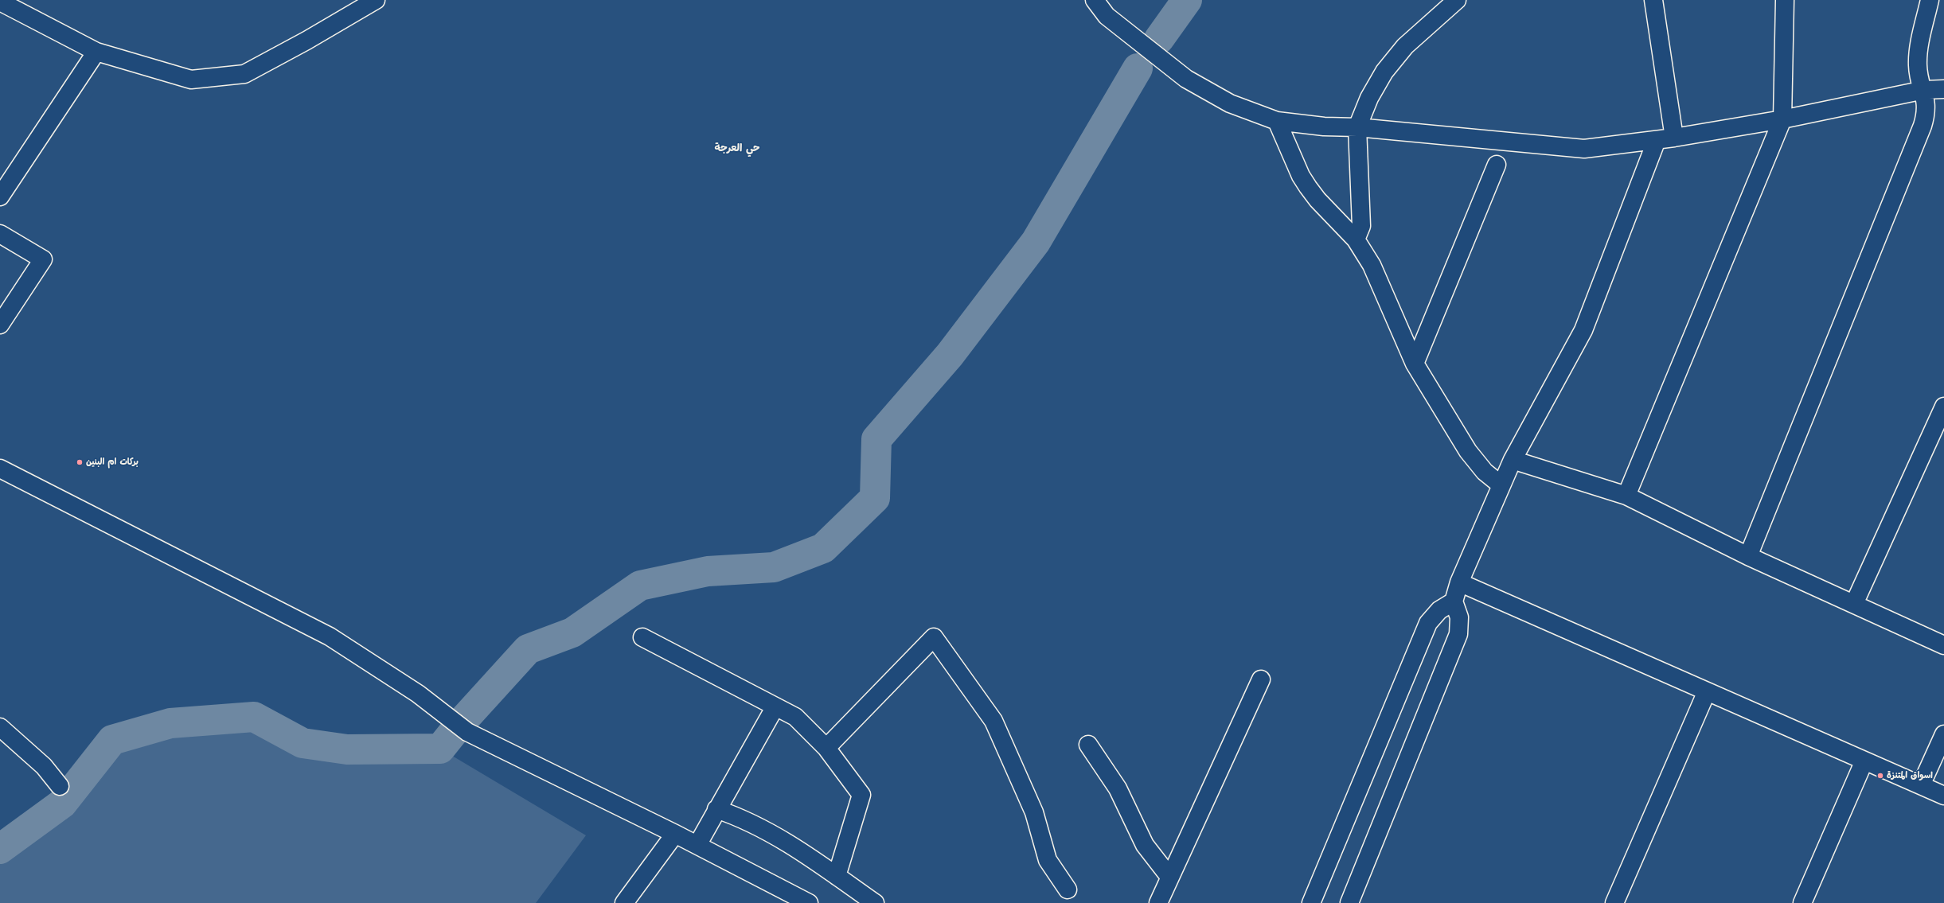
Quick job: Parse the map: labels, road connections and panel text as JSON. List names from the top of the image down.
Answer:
{
  "districts": ["حي العرجة"],
  "places": ["بركات ام البنين", "اسواق المتنزة"]
}
